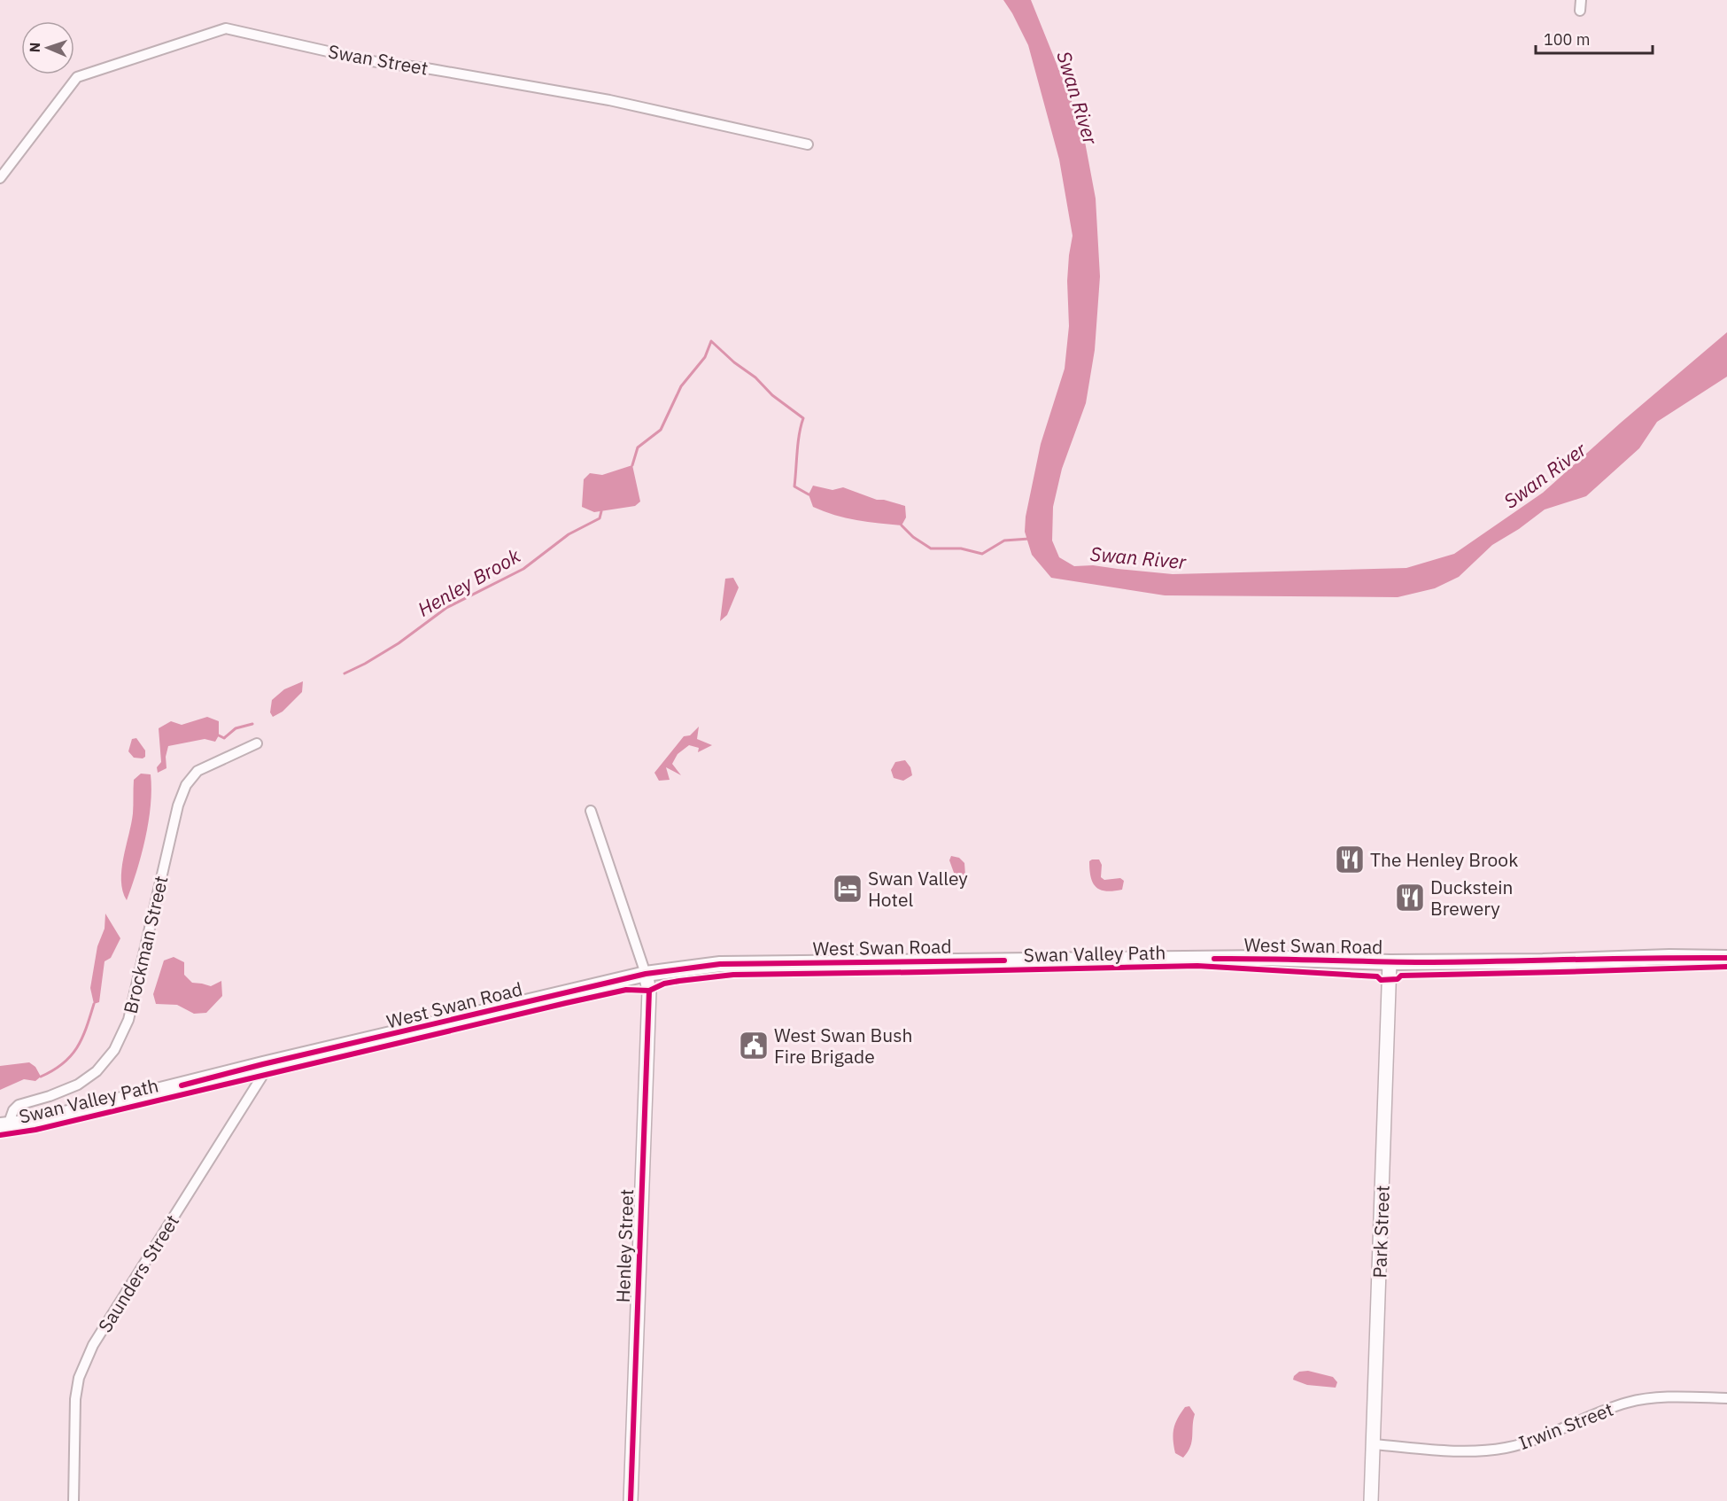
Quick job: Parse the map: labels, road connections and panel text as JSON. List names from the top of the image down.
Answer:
{
  "streets": {
    "main road": ["West Swan Road"],
    "street": [
      "Swan Street",
      "Brockman Street",
      "Park Street",
      "Henley Street",
      "Saunders Street",
      "Irwin Street"
    ],
    "cycle path": ["Swan Valley Path"]
  },
  "crossings": [
    ["Brockman Street", "West Swan Road"],
    ["West Swan Road", "Park Street"],
    ["West Swan Road", "Henley Street"],
    ["West Swan Road", "Saunders Street"],
    ["Park Street", "Irwin Street"]
  ],
  "water": ["Swan River", "Henley Brook"],
  "places": {
    "restaurant": ["The Henley Brook", "Duckstein Brewery"],
    "hotel": ["Swan Valley Hotel"],
    "public building": ["West Swan Bush Fire Brigade"]
  },
  "scale_bar": "100 m",
  "north": "left"
}
